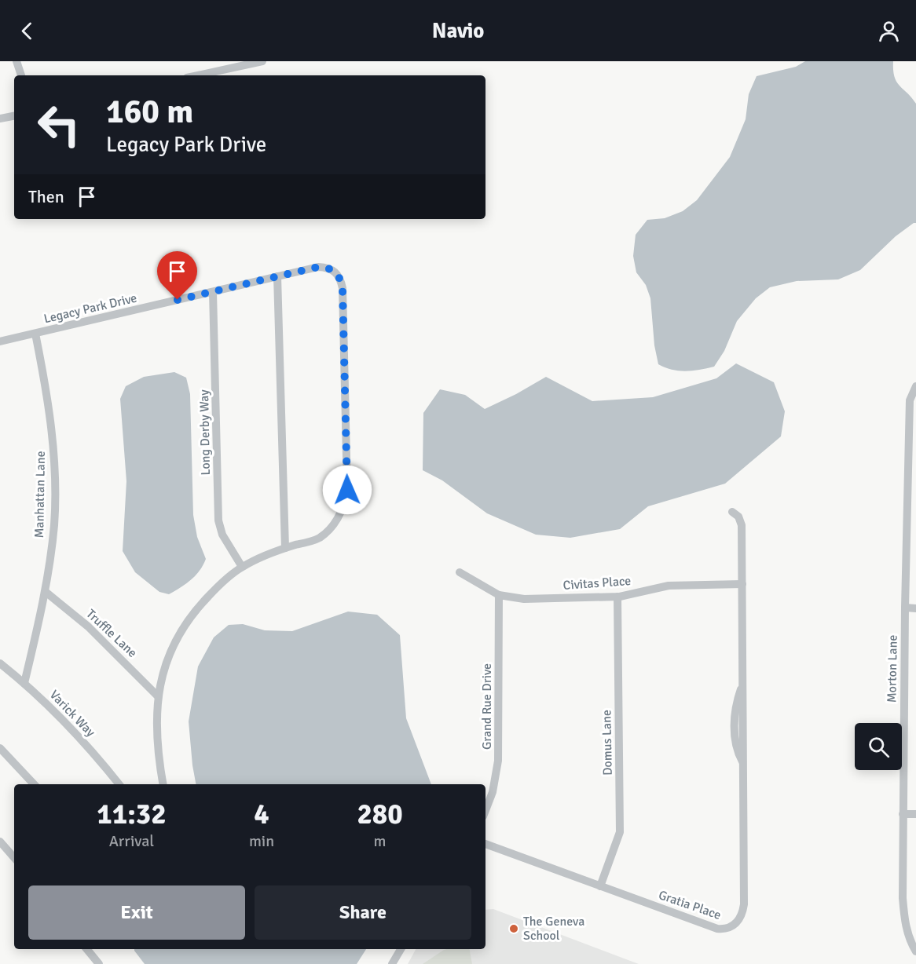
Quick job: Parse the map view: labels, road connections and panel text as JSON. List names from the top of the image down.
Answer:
{
  "streets": {
    "street": [
      "Legacy Park Drive",
      "Long Derby Way",
      "Manhattan Lane",
      "Civitas Place",
      "Truffle Lane",
      "Morton Lane",
      "Grand Rue Drive",
      "Varick Way",
      "Domus Lane",
      "Gratia Place"
    ]
  },
  "crossings": [
    ["Legacy Park Drive", "Long Derby Way"],
    ["Legacy Park Drive", "Manhattan Lane"],
    ["Legacy Park Drive", "Truffle Lane"],
    ["Manhattan Lane", "Truffle Lane"],
    ["Manhattan Lane", "Varick Way"],
    ["Civitas Place", "Grand Rue Drive"],
    ["Civitas Place", "Domus Lane"],
    ["Civitas Place", "Gratia Place"],
    ["Domus Lane", "Gratia Place"]
  ],
  "places": ["The Geneva School"],
  "page": {
    "header": "Navio",
    "turn": ["160 m", "Legacy Park Drive"],
    "then": "Then",
    "eta": [
      "11:32",
      "Arrival",
      "4",
      "min",
      "280",
      "m"
    ],
    "buttons": ["Exit", "Share"]
  }
}
